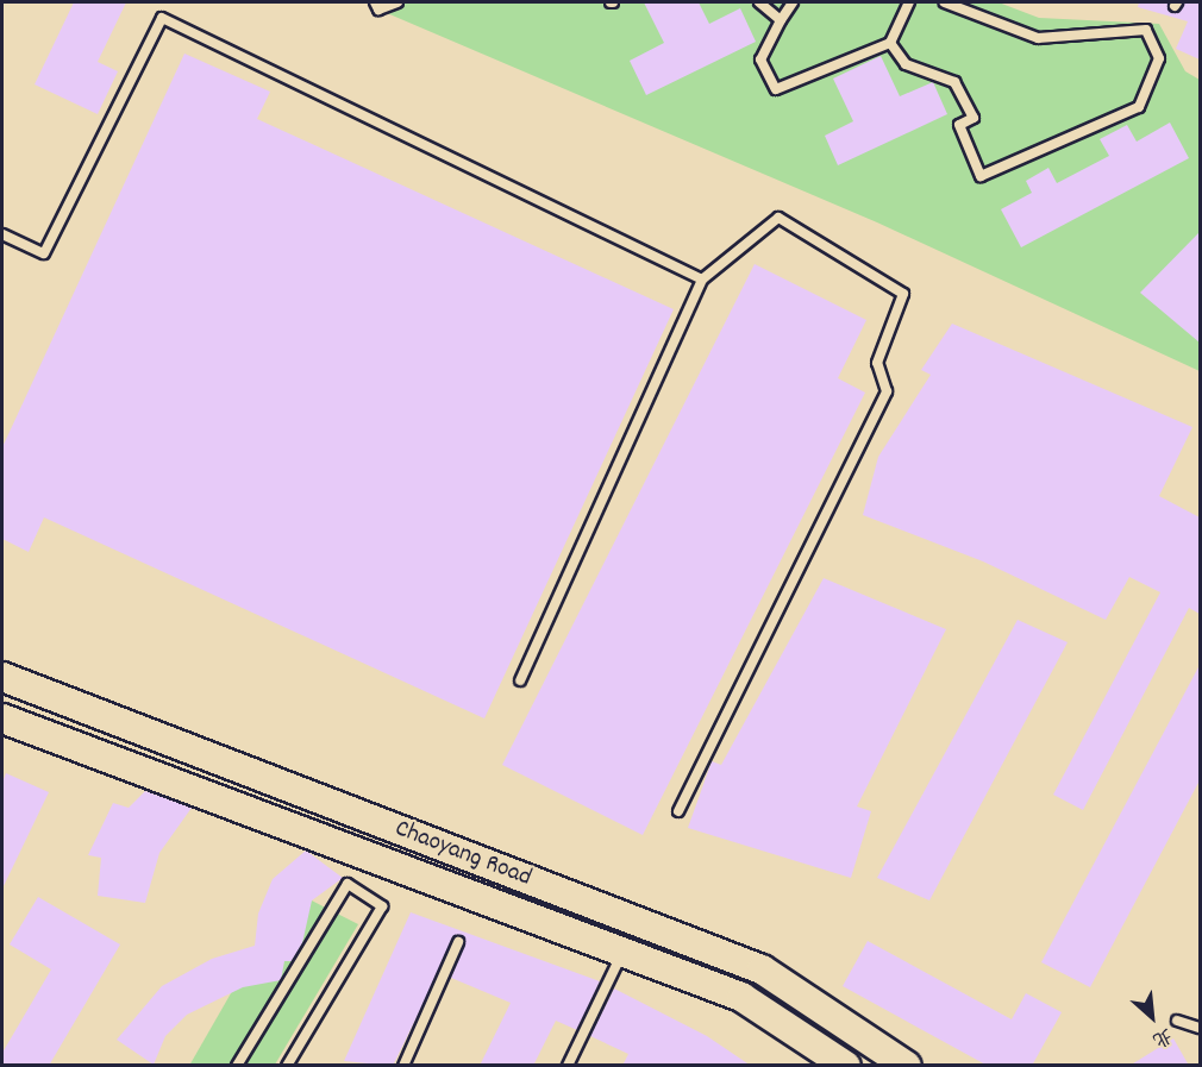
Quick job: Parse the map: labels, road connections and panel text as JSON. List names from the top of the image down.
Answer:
{
  "streets": {
    "main road": ["Chaoyang Road"]
  },
  "north": "bottom right"
}
